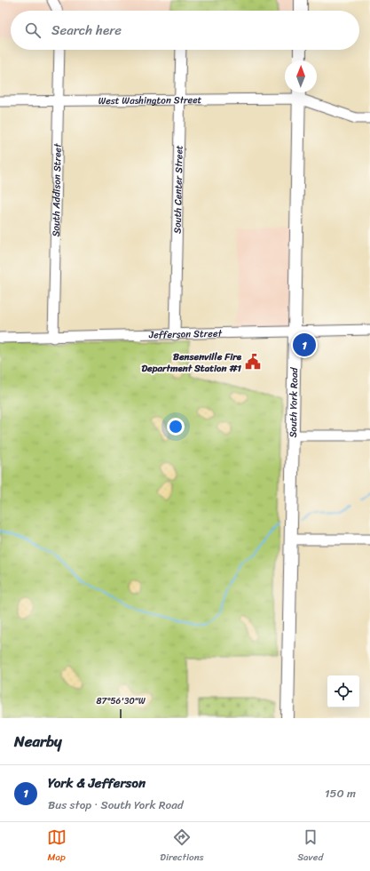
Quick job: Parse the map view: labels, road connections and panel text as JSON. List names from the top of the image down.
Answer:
{
  "streets": {
    "main road": ["South York Road"],
    "street": [
      "West Washington Street",
      "South Center Street",
      "South Addison Street",
      "Jefferson Street"
    ]
  },
  "crossings": [
    ["West Washington Street", "South Center Street"],
    ["West Washington Street", "South Addison Street"],
    ["West Washington Street", "South York Road"],
    ["South Center Street", "Jefferson Street"],
    ["South Addison Street", "Jefferson Street"],
    ["Jefferson Street", "South York Road"]
  ],
  "places": {
    "public building": ["Bensenville Fire Department Station #1"]
  },
  "north": "top",
  "page": {
    "search": "Search here",
    "pins": "1",
    "heading": "Nearby",
    "list": [
      {
        "mark": "1",
        "name": "York & Jefferson",
        "note": "Bus stop · South York Road",
        "value": "150 m"
      }
    ],
    "nav": ["Map", "Directions", "Saved"]
  },
  "coordinates": ["87°56'30\"W"]
}
